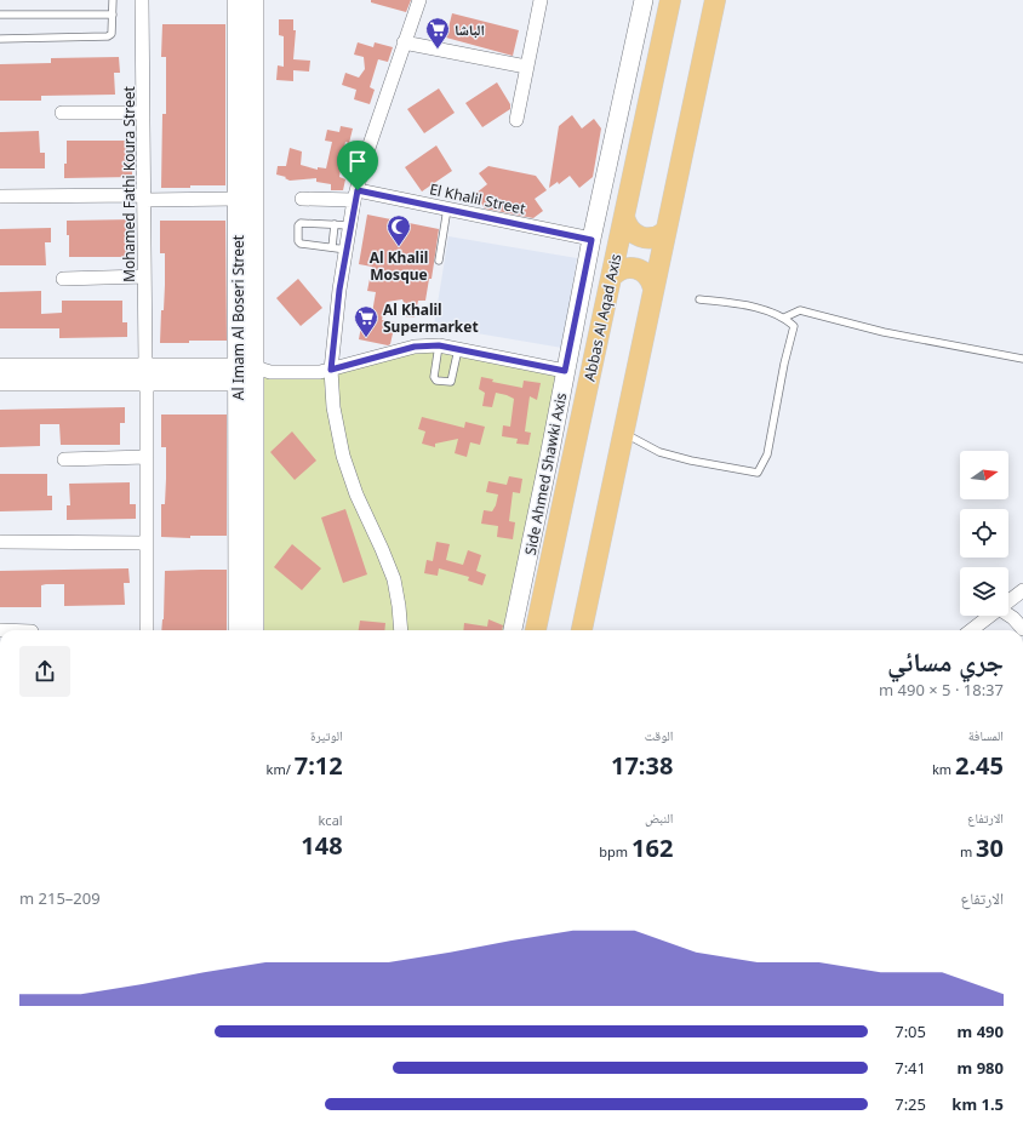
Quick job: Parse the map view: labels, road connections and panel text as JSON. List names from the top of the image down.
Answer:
{
  "streets": {
    "main road": ["Abbas Al Aqad Axis"],
    "street": [
      "Mohamed Fathi Koura Street",
      "El Khalil Street",
      "Al Imam Al Boseri Street",
      "Side Ahmed Shawki Axis"
    ]
  },
  "crossings": [
    ["El Khalil Street", "Side Ahmed Shawki Axis"]
  ],
  "places": {
    "supermarket": ["الباشا", "Al Khalil Supermarket"],
    "mosque": ["Al Khalil Mosque"]
  },
  "north": "right",
  "page": {
    "heading": ["جري مسائي", "18:37 · 5 × 490 m"],
    "stats": [
      ["المسافة", "2.45 km"],
      ["الوقت", "17:38"],
      ["الوتيرة", "7:12 /km"],
      ["الارتفاع", "30 m"],
      ["النبض", "162 bpm"],
      ["kcal", "148"]
    ],
    "chart": ["الارتفاع", "209–215 m"],
    "list": [
      {
        "name": "490 m",
        "note": "7:05"
      },
      {
        "name": "980 m",
        "note": "7:41"
      },
      {
        "name": "1.5 km",
        "note": "7:25"
      }
    ]
  }
}
